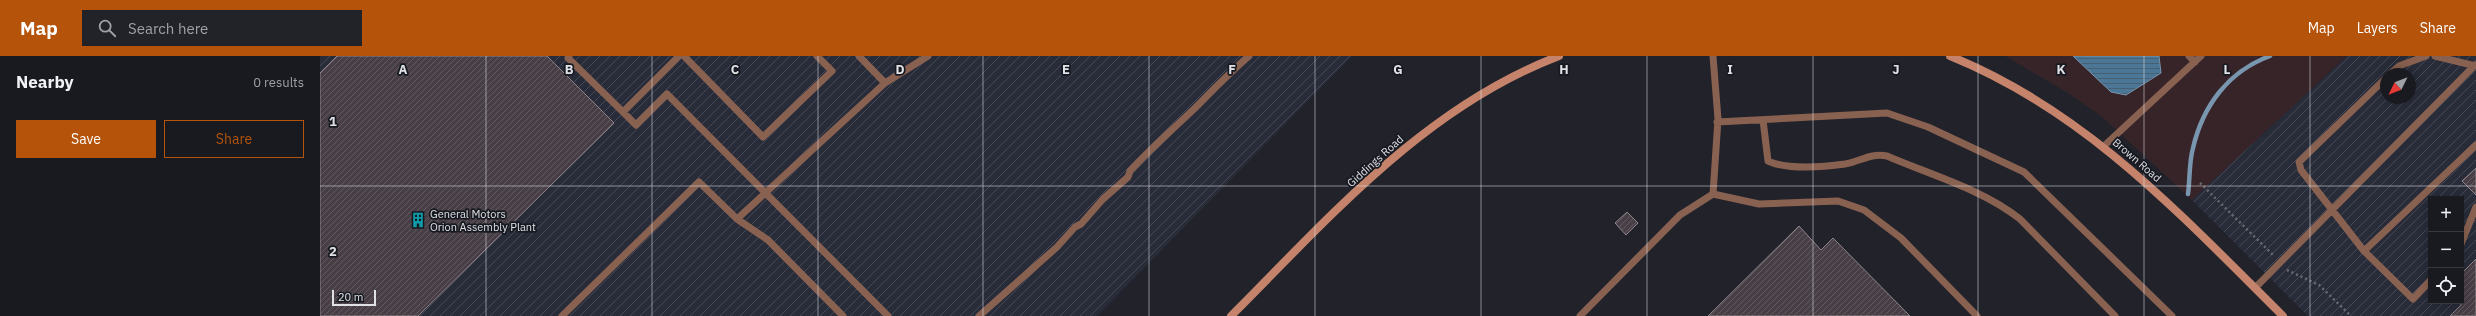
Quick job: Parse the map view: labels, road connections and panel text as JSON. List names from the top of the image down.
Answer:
{
  "streets": {
    "main road": ["Brown Road", "Giddings Road"]
  },
  "places": {
    "building": ["General Motors Orion Assembly Plant"]
  },
  "scale_bar": "20 m",
  "north": "bottom left",
  "page": {
    "header": "Map",
    "search": "Search here",
    "nav": ["Map", "Layers", "Share"],
    "heading": ["Nearby", "0 results"],
    "buttons": ["Save", "Share"],
    "map_buttons": ["+", "−"],
    "scale": "20 m"
  },
  "grid": {
    "columns": [
      "A",
      "B",
      "C",
      "D",
      "E",
      "F",
      "G",
      "H",
      "I",
      "J",
      "K",
      "L"
    ],
    "rows": ["1", "2"]
  }
}
